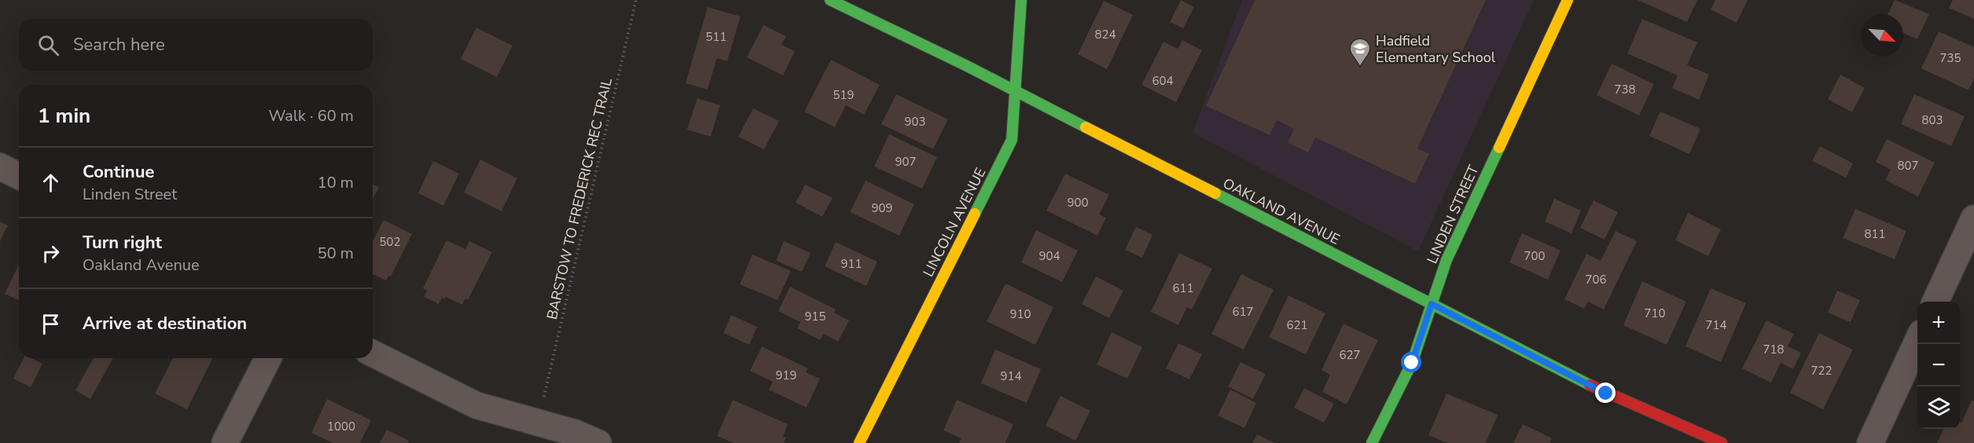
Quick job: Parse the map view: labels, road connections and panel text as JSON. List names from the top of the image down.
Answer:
{
  "streets": {
    "street": ["OAKLAND AVENUE", "LINDEN STREET", "LINCOLN AVENUE"],
    "path": ["BARSTOW TO FREDERICK REC TRAIL"]
  },
  "crossings": [
    ["OAKLAND AVENUE", "LINDEN STREET"],
    ["OAKLAND AVENUE", "LINCOLN AVENUE"]
  ],
  "places": {
    "school or university": ["Hadfield Elementary School"]
  },
  "house_numbers": [
    "824",
    "511",
    "735",
    "604",
    "738",
    "519",
    "803",
    "903",
    "907",
    "807",
    "900",
    "909",
    "811",
    "502",
    "904",
    "700",
    "911",
    "706",
    "611",
    "617",
    "710",
    "910",
    "915",
    "621",
    "714",
    "718",
    "627",
    "722",
    "919",
    "914",
    "1000"
  ],
  "north": "bottom right",
  "page": {
    "search": "Search here",
    "heading": ["1 min", "Walk · 60 m"],
    "list": [
      ["Continue", "Linden Street", "10 m"],
      ["Turn right", "Oakland Avenue", "50 m"],
      "Arrive at destination"
    ],
    "map_buttons": ["+", "−"]
  }
}
